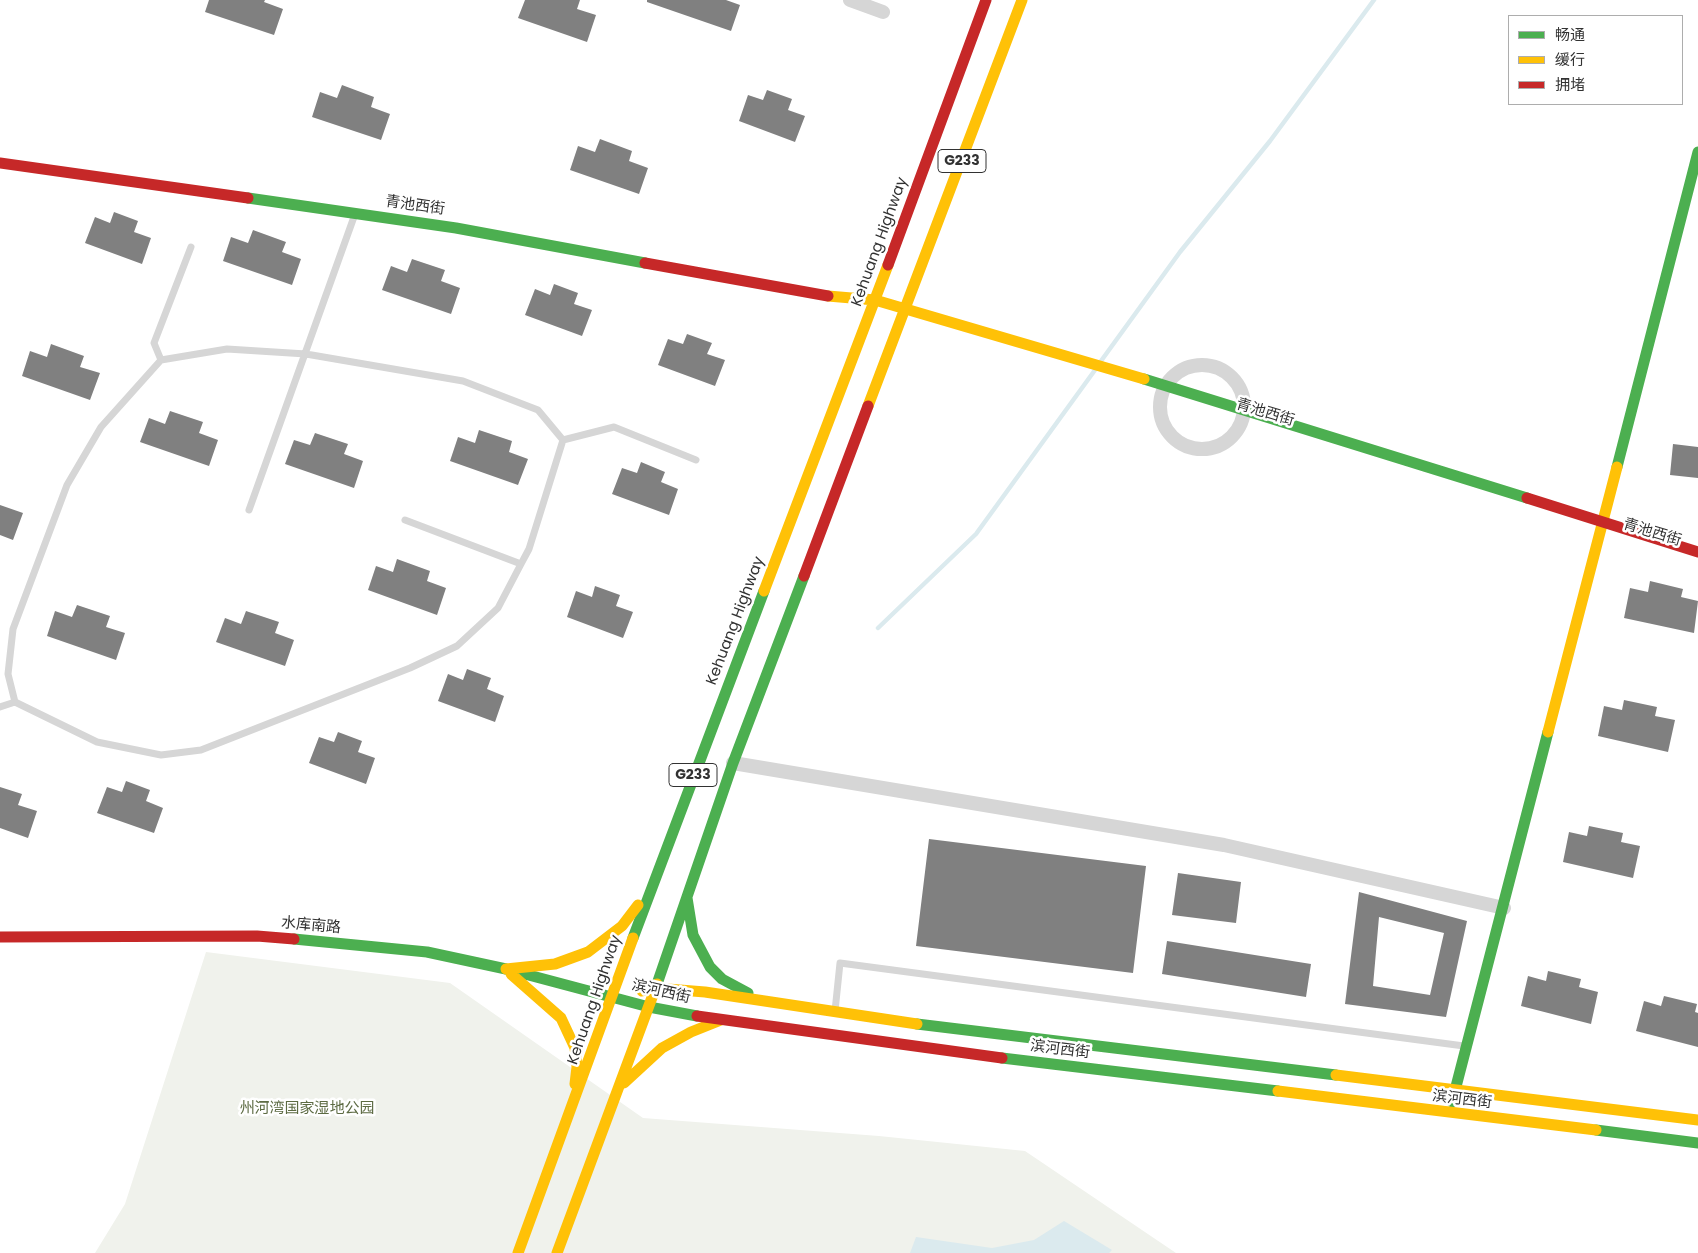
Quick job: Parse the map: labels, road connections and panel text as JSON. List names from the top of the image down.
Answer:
{
  "streets": {
    "main road": [
      "G233",
      "青池西街",
      "Kehuang Highway",
      "水库南路",
      "滨河西街"
    ]
  },
  "crossings": [
    ["G233", "青池西街"],
    ["G233", "滨河西街"],
    ["青池西街", "Kehuang Highway"],
    ["Kehuang Highway", "水库南路"],
    ["Kehuang Highway", "滨河西街"],
    ["水库南路", "滨河西街"]
  ],
  "parks": ["州河湾国家湿地公园"],
  "legend": ["畅通", "缓行", "拥堵"]
}
